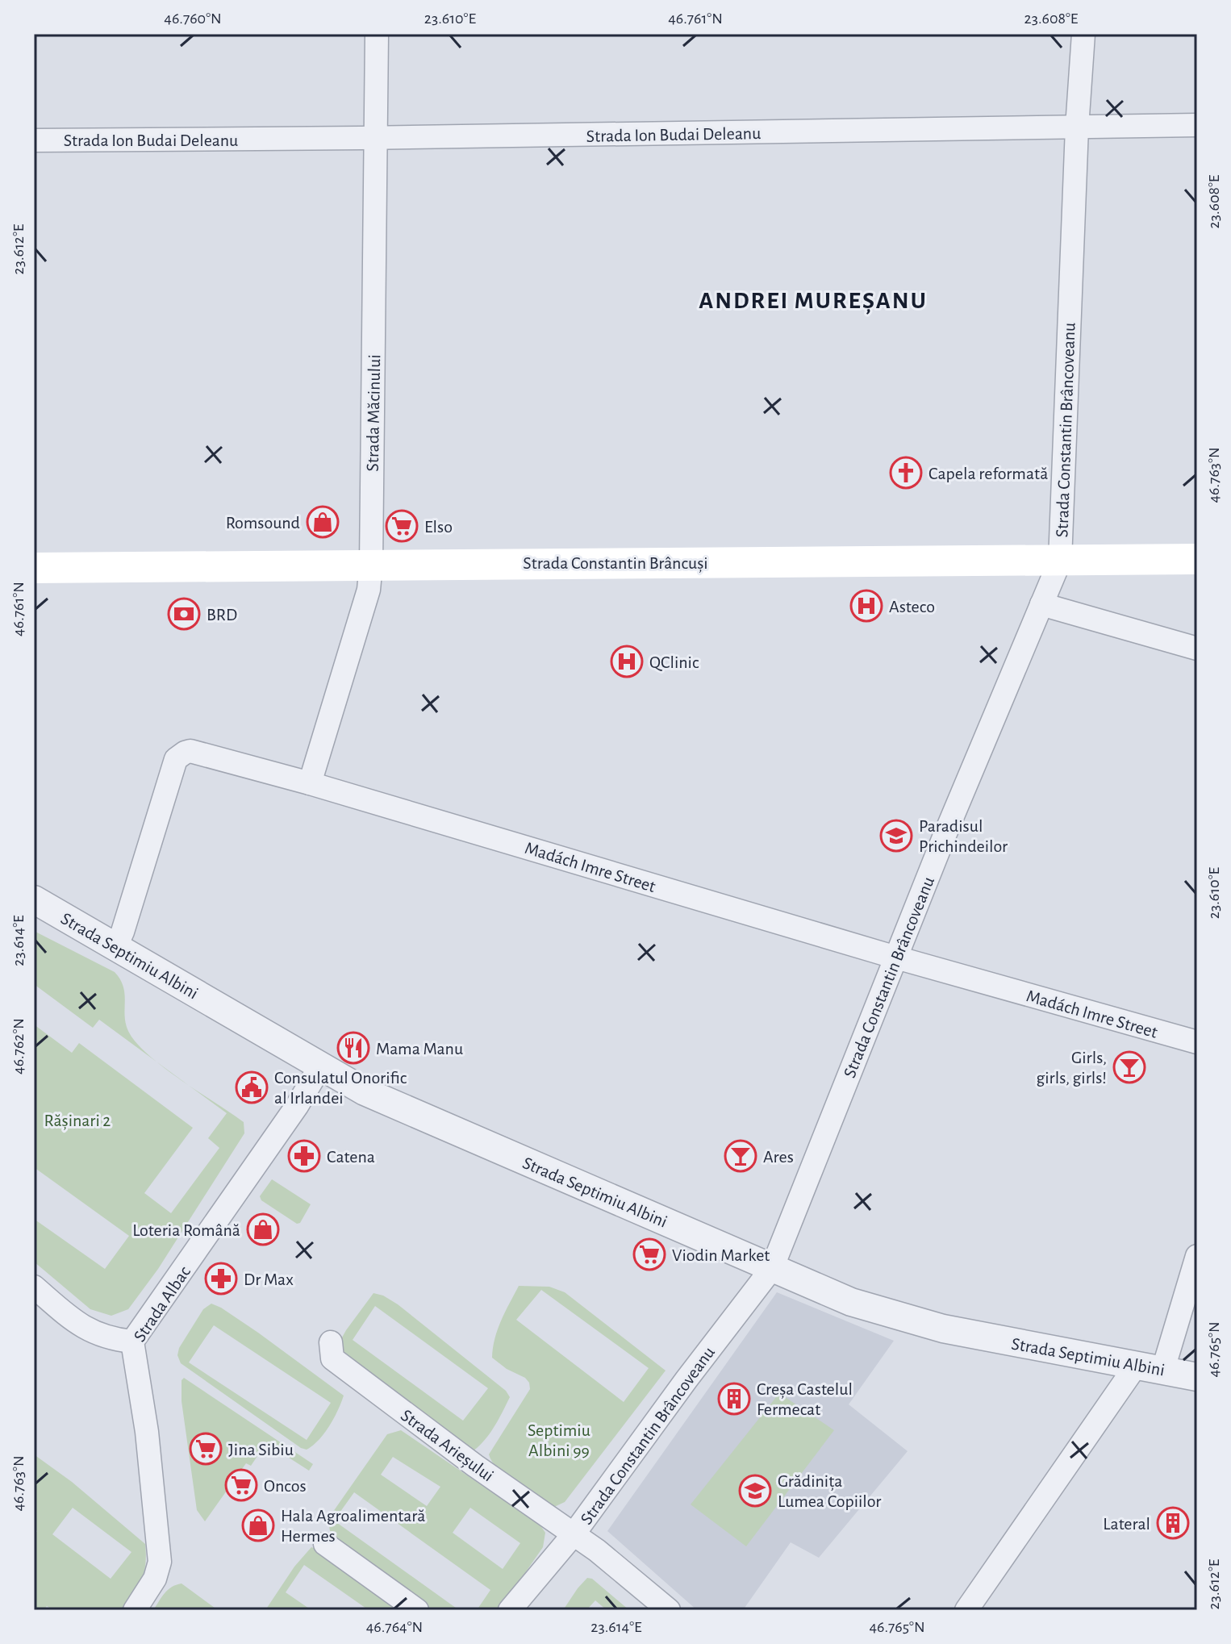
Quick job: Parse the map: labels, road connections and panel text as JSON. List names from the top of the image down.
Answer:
{
  "streets": {
    "main road": ["Strada Constantin Brâncuși"],
    "street": [
      "Strada Ion Budai Deleanu",
      "Strada Măcinului",
      "Strada Constantin Brâncoveanu",
      "Madách Imre Street",
      "Strada Septimiu Albini",
      "Strada Albac",
      "Strada Arieșului"
    ]
  },
  "crossings": [
    ["Strada Ion Budai Deleanu", "Strada Măcinului"],
    ["Strada Ion Budai Deleanu", "Strada Constantin Brâncoveanu"],
    ["Strada Măcinului", "Strada Constantin Brâncuși"],
    ["Strada Măcinului", "Madách Imre Street"],
    ["Strada Constantin Brâncoveanu", "Strada Constantin Brâncuși"],
    ["Strada Constantin Brâncoveanu", "Madách Imre Street"],
    ["Strada Constantin Brâncoveanu", "Strada Septimiu Albini"],
    ["Strada Constantin Brâncoveanu", "Strada Arieșului"],
    ["Madách Imre Street", "Strada Septimiu Albini"],
    ["Strada Septimiu Albini", "Strada Albac"]
  ],
  "districts": ["ANDREI MUREȘANU"],
  "parks": ["Rășinari 2", "Septimiu Albini 99"],
  "places": {
    "church": ["Capela reformată"],
    "shop": ["Romsound", "Loteria Română", "Hala Agroalimentară Hermes"],
    "supermarket": [
      "Elso",
      "Viodin Market",
      "Jina Sibiu",
      "Oncos"
    ],
    "hospital": ["Asteco", "QClinic"],
    "bank": ["BRD"],
    "school or university": ["Paradisul Prichindeilor", "Grădinița Lumea Copiilor"],
    "restaurant": ["Mama Manu"],
    "bar": ["Girls, girls, girls!", "Ares"],
    "public building": ["Consulatul Onorific al Irlandei"],
    "pharmacy": ["Catena", "Dr Max"],
    "building": ["Creșa Castelul Fermecat", "Lateral"]
  },
  "coordinates": [
    "46.760°N",
    "23.610°E",
    "46.761°N",
    "23.608°E",
    "23.612°E",
    "46.763°N",
    "23.614°E",
    "46.762°N",
    "46.765°N",
    "46.764°N"
  ]
}
